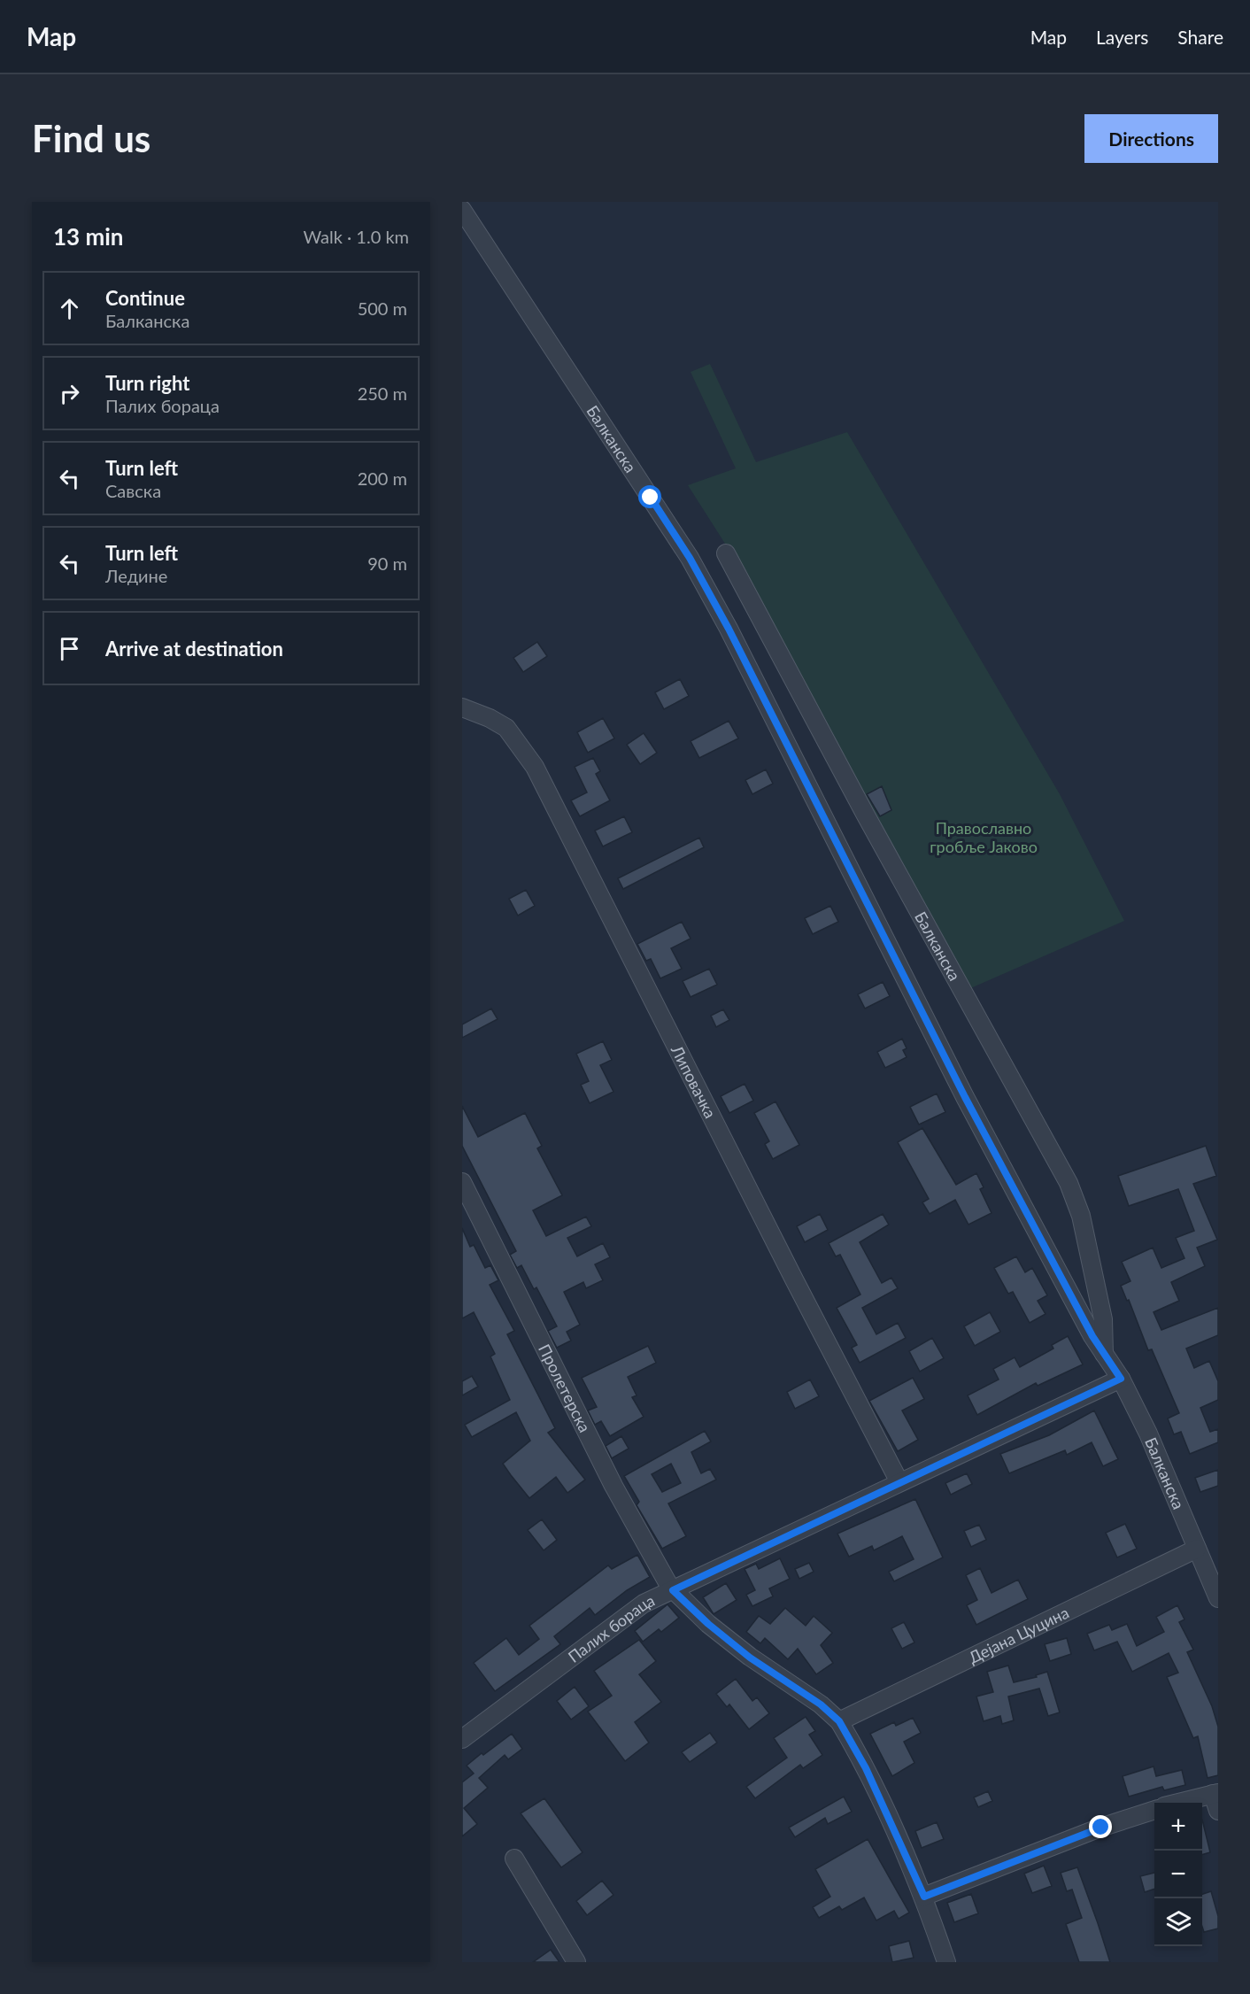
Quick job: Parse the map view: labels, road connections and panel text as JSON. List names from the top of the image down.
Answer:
{
  "streets": {
    "street": [
      "Балканска",
      "Липовачка",
      "Пролетерска",
      "Палих бораца",
      "Дејана Цуцина"
    ]
  },
  "crossings": [
    ["Балканска", "Палих бораца"],
    ["Балканска", "Дејана Цуцина"],
    ["Липовачка", "Палих бораца"],
    ["Пролетерска", "Палих бораца"],
    ["Пролетерска", "Дејана Цуцина"]
  ],
  "parks": ["Православно гробље Јаково"],
  "page": {
    "header": "Map",
    "nav": ["Map", "Layers", "Share"],
    "buttons": "Directions",
    "title": "Find us",
    "heading": ["13 min", "Walk · 1.0 km"],
    "list": [
      ["Continue", "Балканска", "500 m"],
      ["Turn right", "Палих бораца", "250 m"],
      ["Turn left", "Савска", "200 m"],
      ["Turn left", "Ледине", "90 m"],
      "Arrive at destination"
    ],
    "map_buttons": ["+", "−"]
  }
}
